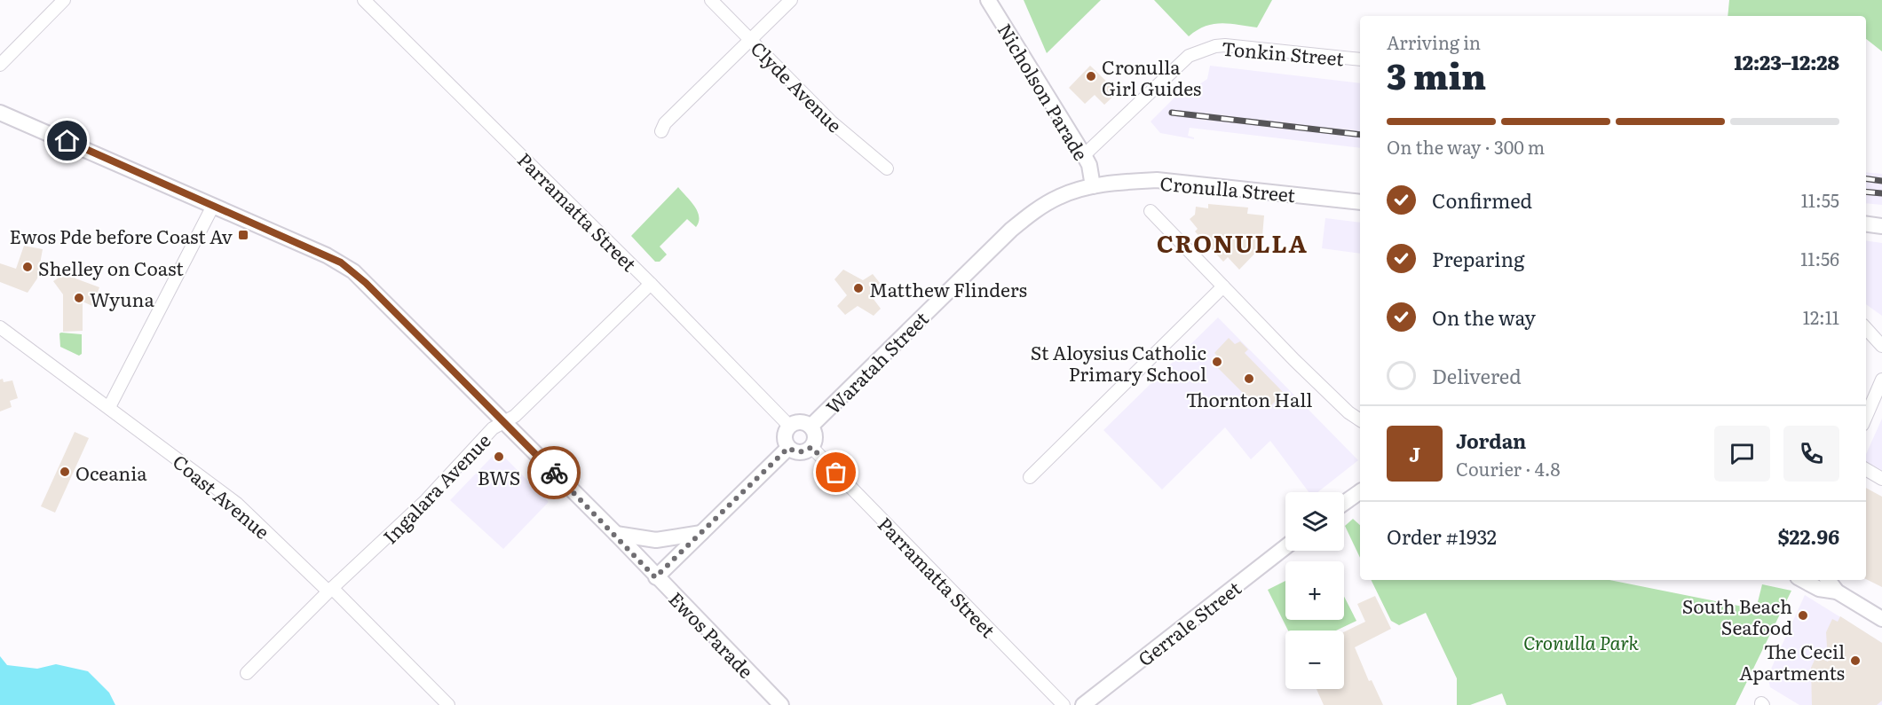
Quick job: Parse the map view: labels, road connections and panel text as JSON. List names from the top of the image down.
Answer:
{
  "streets": {
    "street": [
      "Tonkin Street",
      "Clyde Avenue",
      "Nicholson Parade",
      "Cronulla Street",
      "Parramatta Street",
      "Waratah Street",
      "Ingalara Avenue",
      "Coast Avenue",
      "Gerrale Street",
      "Ewos Parade"
    ]
  },
  "crossings": [
    ["Tonkin Street", "Nicholson Parade"],
    ["Nicholson Parade", "Cronulla Street"],
    ["Nicholson Parade", "Waratah Street"],
    ["Cronulla Street", "Waratah Street"],
    ["Parramatta Street", "Waratah Street"],
    ["Parramatta Street", "Ingalara Avenue"],
    ["Ingalara Avenue", "Coast Avenue"],
    ["Ingalara Avenue", "Ewos Parade"]
  ],
  "districts": ["CRONULLA"],
  "parks": ["Cronulla Park"],
  "places": {
    "other": [
      "Cronulla Girl Guides",
      "Shelley on Coast",
      "Matthew Flinders",
      "Wyuna",
      "St Aloysius Catholic Primary School",
      "Thornton Hall",
      "BWS",
      "Oceania",
      "South Beach Seafood",
      "The Cecil Apartments"
    ],
    "transit": ["Ewos Pde before Coast Av"]
  },
  "page": {
    "heading": ["3 min", "Arriving in", "12:23–12:28"],
    "panel": [
      "Jordan",
      "Courier · 4.8",
      "Order #1932",
      "$22.96"
    ],
    "bar": "On the way · 300 m",
    "list": [
      ["Confirmed", "11:55"],
      ["Preparing", "11:56"],
      ["On the way", "12:11"],
      "Delivered"
    ],
    "round": "J",
    "map_buttons": ["+", "−"]
  }
}
